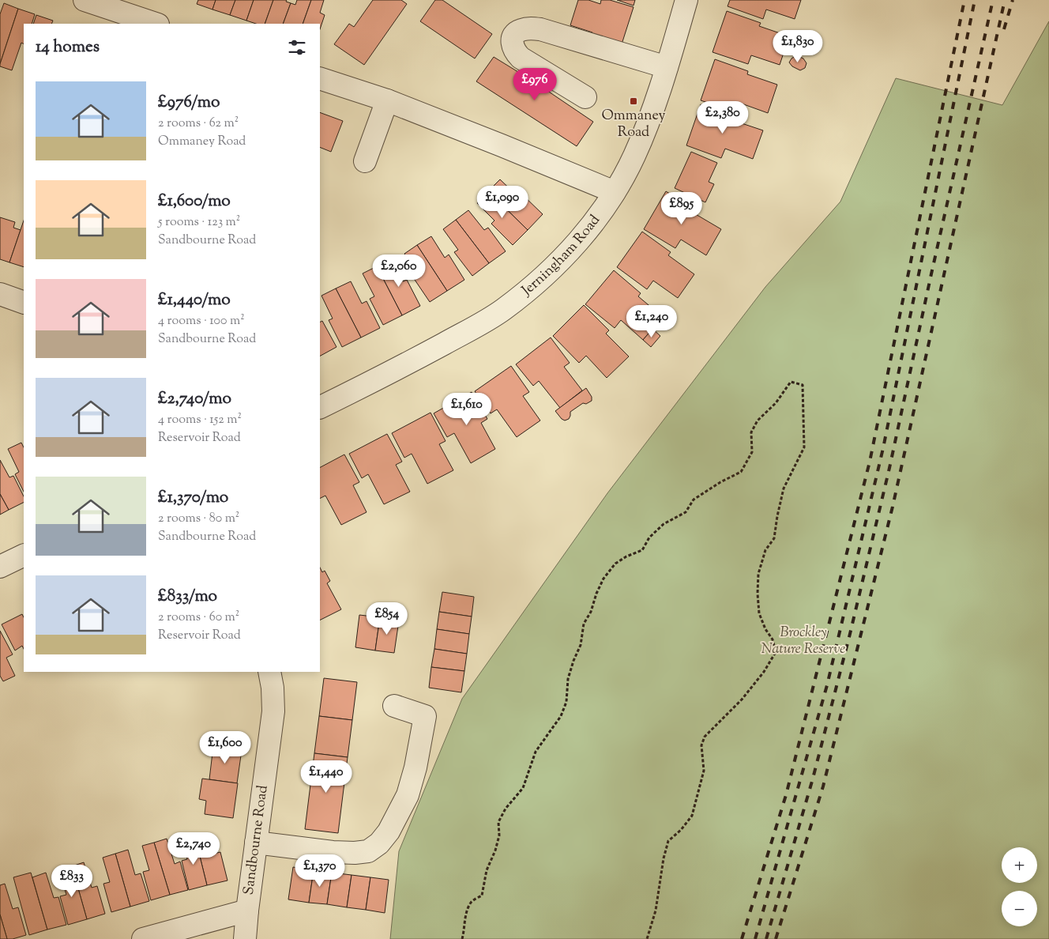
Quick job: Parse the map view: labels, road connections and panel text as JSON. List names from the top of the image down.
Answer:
{
  "streets": {
    "street": ["Jerningham Road", "Sandbourne Road"]
  },
  "parks": ["Brockley Nature Reserve"],
  "places": {
    "transit": ["Ommaney Road"]
  },
  "page": {
    "heading": "14 homes",
    "price": [
      "£1,830",
      "£976",
      "£2,380",
      "£1,090",
      "£895",
      "£2,060",
      "£1,240",
      "£1,610",
      "£854",
      "£1,600",
      "£1,440",
      "£2,740",
      "£1,370",
      "£833"
    ],
    "list": [
      {
        "name": "£976/mo",
        "note": "2 rooms · 62 m² · Ommaney Road"
      },
      {
        "name": "£1,600/mo",
        "note": "5 rooms · 123 m² · Sandbourne Road"
      },
      {
        "name": "£1,440/mo",
        "note": "4 rooms · 100 m² · Sandbourne Road"
      },
      {
        "name": "£2,740/mo",
        "note": "4 rooms · 152 m² · Reservoir Road"
      },
      {
        "name": "£1,370/mo",
        "note": "2 rooms · 80 m² · Sandbourne Road"
      },
      {
        "name": "£833/mo",
        "note": "2 rooms · 60 m² · Reservoir Road"
      }
    ],
    "map_buttons": ["+", "−"]
  }
}
